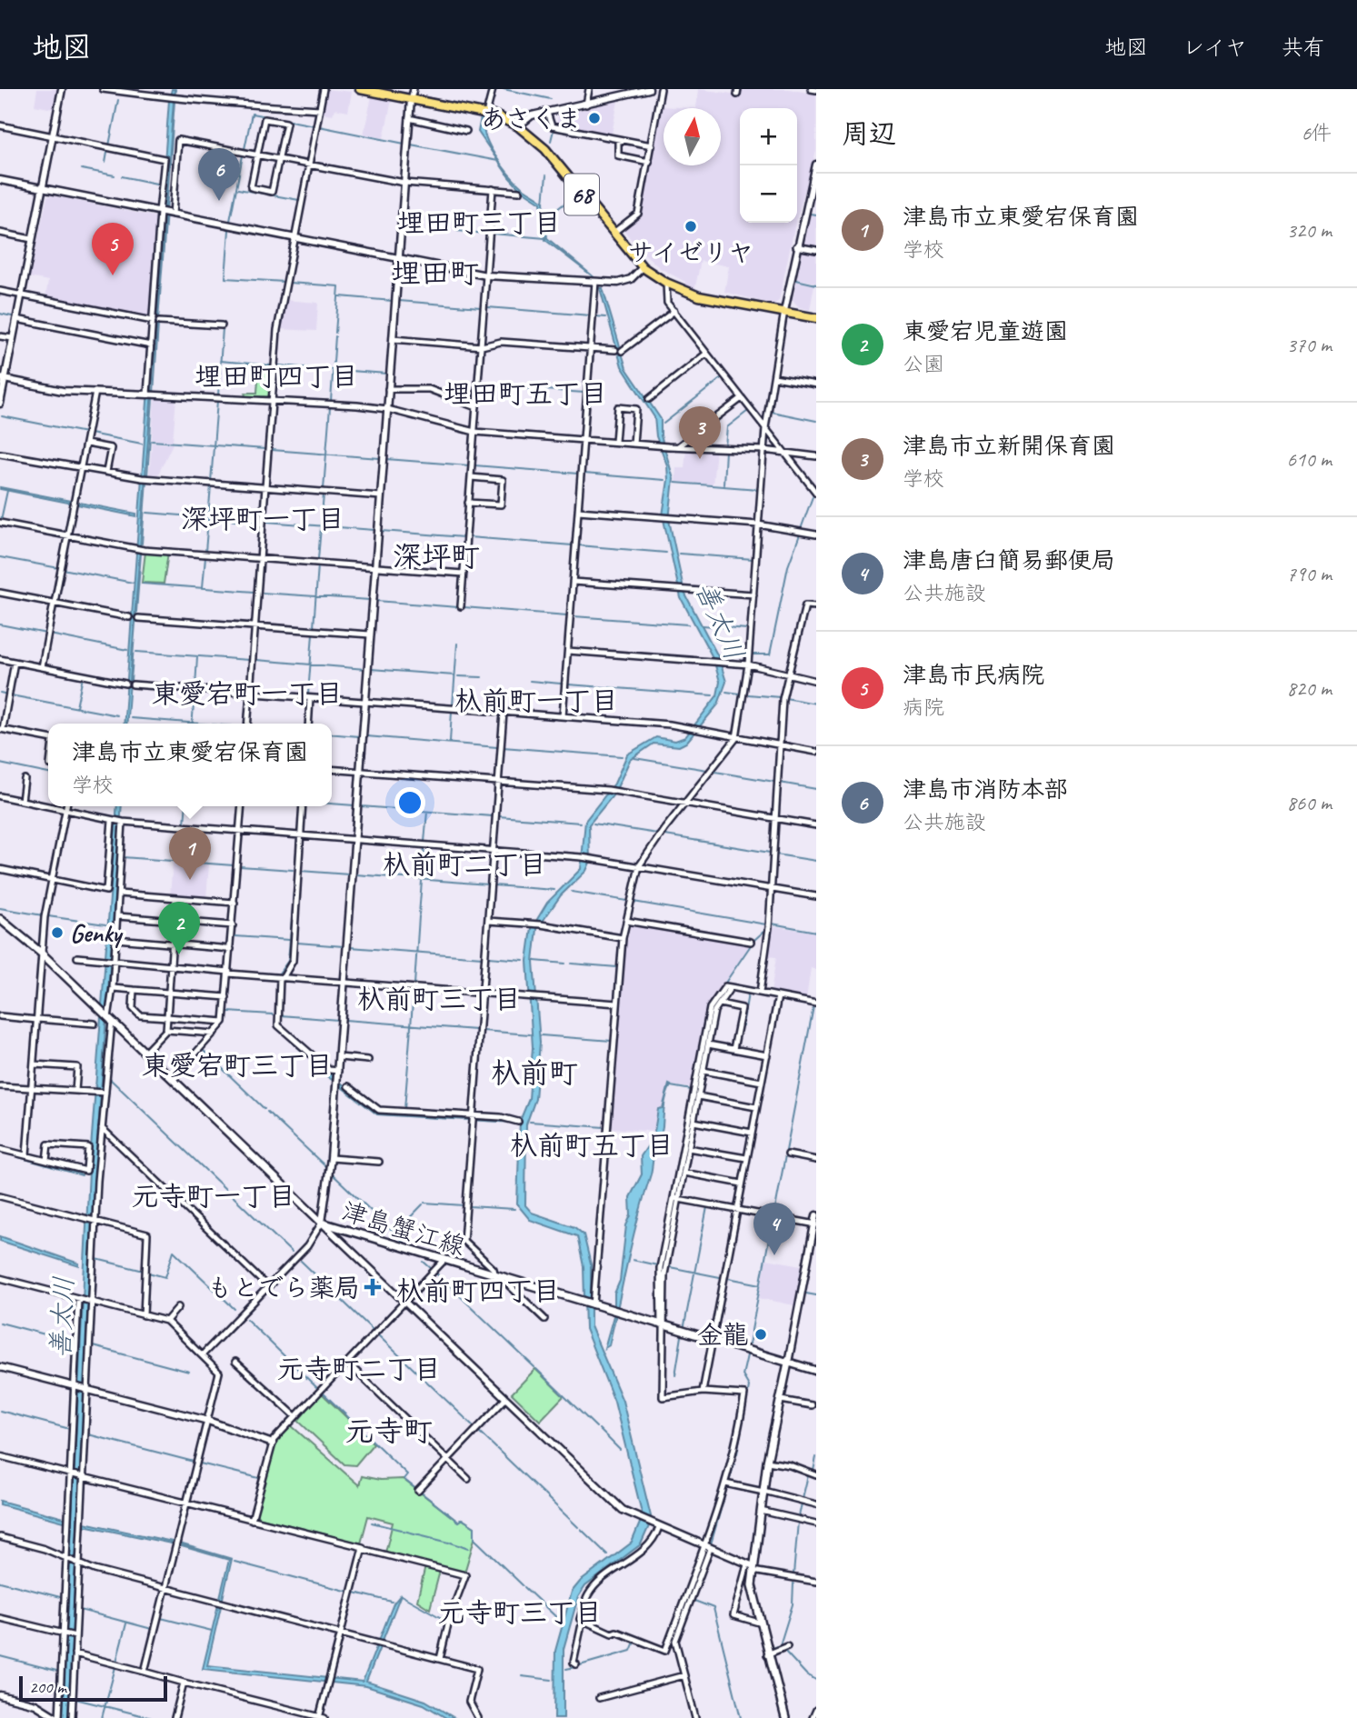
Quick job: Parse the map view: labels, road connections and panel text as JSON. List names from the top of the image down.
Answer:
{
  "streets": {
    "main road": ["68", "津島蟹江線"]
  },
  "districts": [
    "埋田町三丁目",
    "埋田町",
    "埋田町四丁目",
    "埋田町五丁目",
    "深坪町一丁目",
    "深坪町",
    "東愛宕町一丁目",
    "杁前町一丁目",
    "杁前町二丁目",
    "杁前町三丁目",
    "東愛宕町三丁目",
    "杁前町",
    "杁前町五丁目",
    "元寺町一丁目",
    "杁前町四丁目",
    "元寺町二丁目",
    "元寺町",
    "元寺町三丁目"
  ],
  "water": ["善太川"],
  "places": {
    "other": [
      "あさくま",
      "サイゼリヤ",
      "Genky",
      "金龍"
    ],
    "health": ["もとでら薬局"]
  },
  "scale_bar": "200 m",
  "north": "top",
  "page": {
    "header": "地図",
    "nav": ["地図", "レイヤ", "共有"],
    "heading": ["周辺", "6件"],
    "map_buttons": ["+", "−"],
    "pins": [
      "6",
      "5",
      "3",
      "1",
      "2",
      "4"
    ],
    "list": [
      {
        "mark": "1",
        "name": "津島市立東愛宕保育園",
        "note": "学校",
        "value": "320 m"
      },
      {
        "mark": "2",
        "name": "東愛宕児童遊園",
        "note": "公園",
        "value": "370 m"
      },
      {
        "mark": "3",
        "name": "津島市立新開保育園",
        "note": "学校",
        "value": "610 m"
      },
      {
        "mark": "4",
        "name": "津島唐臼簡易郵便局",
        "note": "公共施設",
        "value": "790 m"
      },
      {
        "mark": "5",
        "name": "津島市民病院",
        "note": "病院",
        "value": "820 m"
      },
      {
        "mark": "6",
        "name": "津島市消防本部",
        "note": "公共施設",
        "value": "860 m"
      }
    ],
    "popup": ["津島市立東愛宕保育園", "学校"],
    "scale": "200 m"
  }
}
